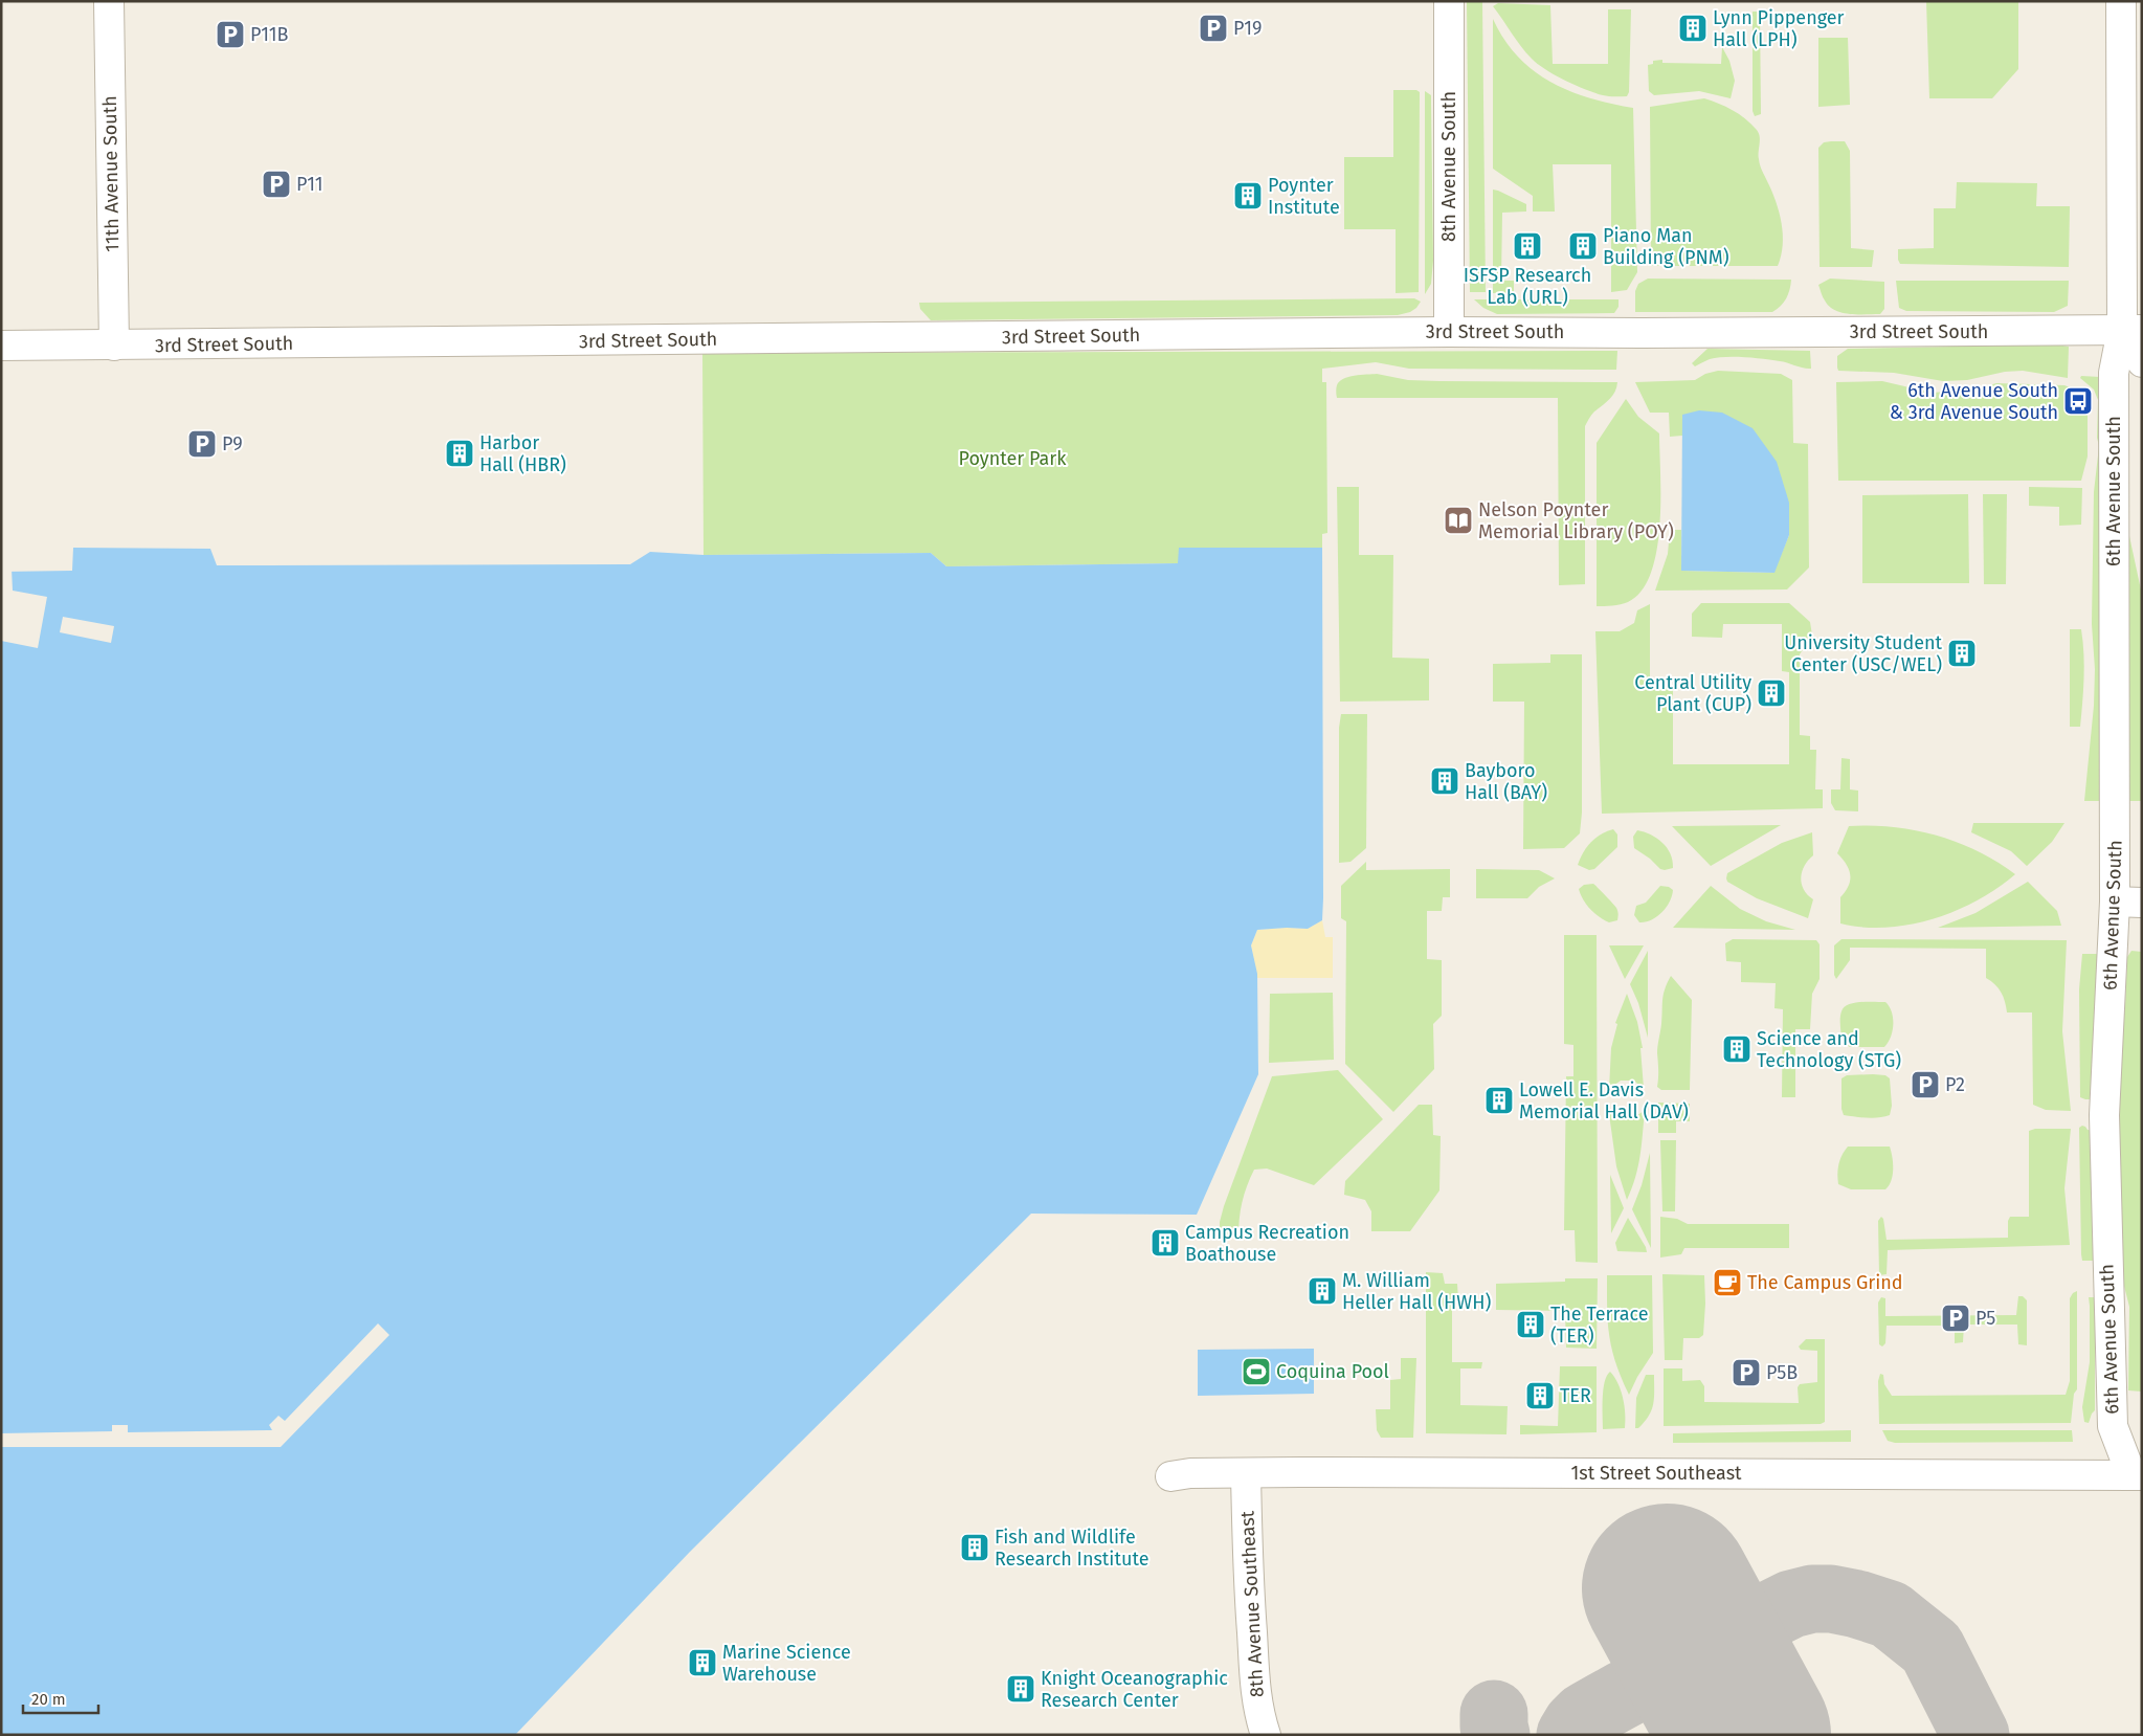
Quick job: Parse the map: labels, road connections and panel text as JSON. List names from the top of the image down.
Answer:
{
  "streets": {
    "street": [
      "8th Avenue South",
      "11th Avenue South",
      "3rd Street South",
      "6th Avenue South",
      "1st Street Southeast",
      "8th Avenue Southeast"
    ]
  },
  "crossings": [
    ["8th Avenue South", "3rd Street South"],
    ["11th Avenue South", "3rd Street South"],
    ["3rd Street South", "6th Avenue South"],
    ["6th Avenue South", "1st Street Southeast"],
    ["1st Street Southeast", "8th Avenue Southeast"]
  ],
  "parks": ["Poynter Park"],
  "places": {
    "parking": [
      "P19",
      "P11B",
      "P11",
      "P9",
      "P2",
      "P5",
      "P5B"
    ],
    "building": [
      "Lynn Pippenger Hall (LPH)",
      "Poynter Institute",
      "ISFSP Research Lab (URL)",
      "Piano Man Building (PNM)",
      "Harbor Hall (HBR)",
      "University Student Center (USC/WEL)",
      "Central Utility Plant (CUP)",
      "Bayboro Hall (BAY)",
      "Science and Technology (STG)",
      "Lowell E. Davis Memorial Hall (DAV)",
      "Campus Recreation Boathouse",
      "M. William Heller Hall (HWH)",
      "The Terrace (TER)",
      "TER",
      "Fish and Wildlife Research Institute",
      "Marine Science Warehouse",
      "Knight Oceanographic Research Center"
    ],
    "bus stop": ["6th Avenue South & 3rd Avenue South"],
    "library": ["Nelson Poynter Memorial Library (POY)"],
    "cafe": ["The Campus Grind"],
    "sports": ["Coquina Pool"]
  },
  "scale_bar": "20 m"
}
